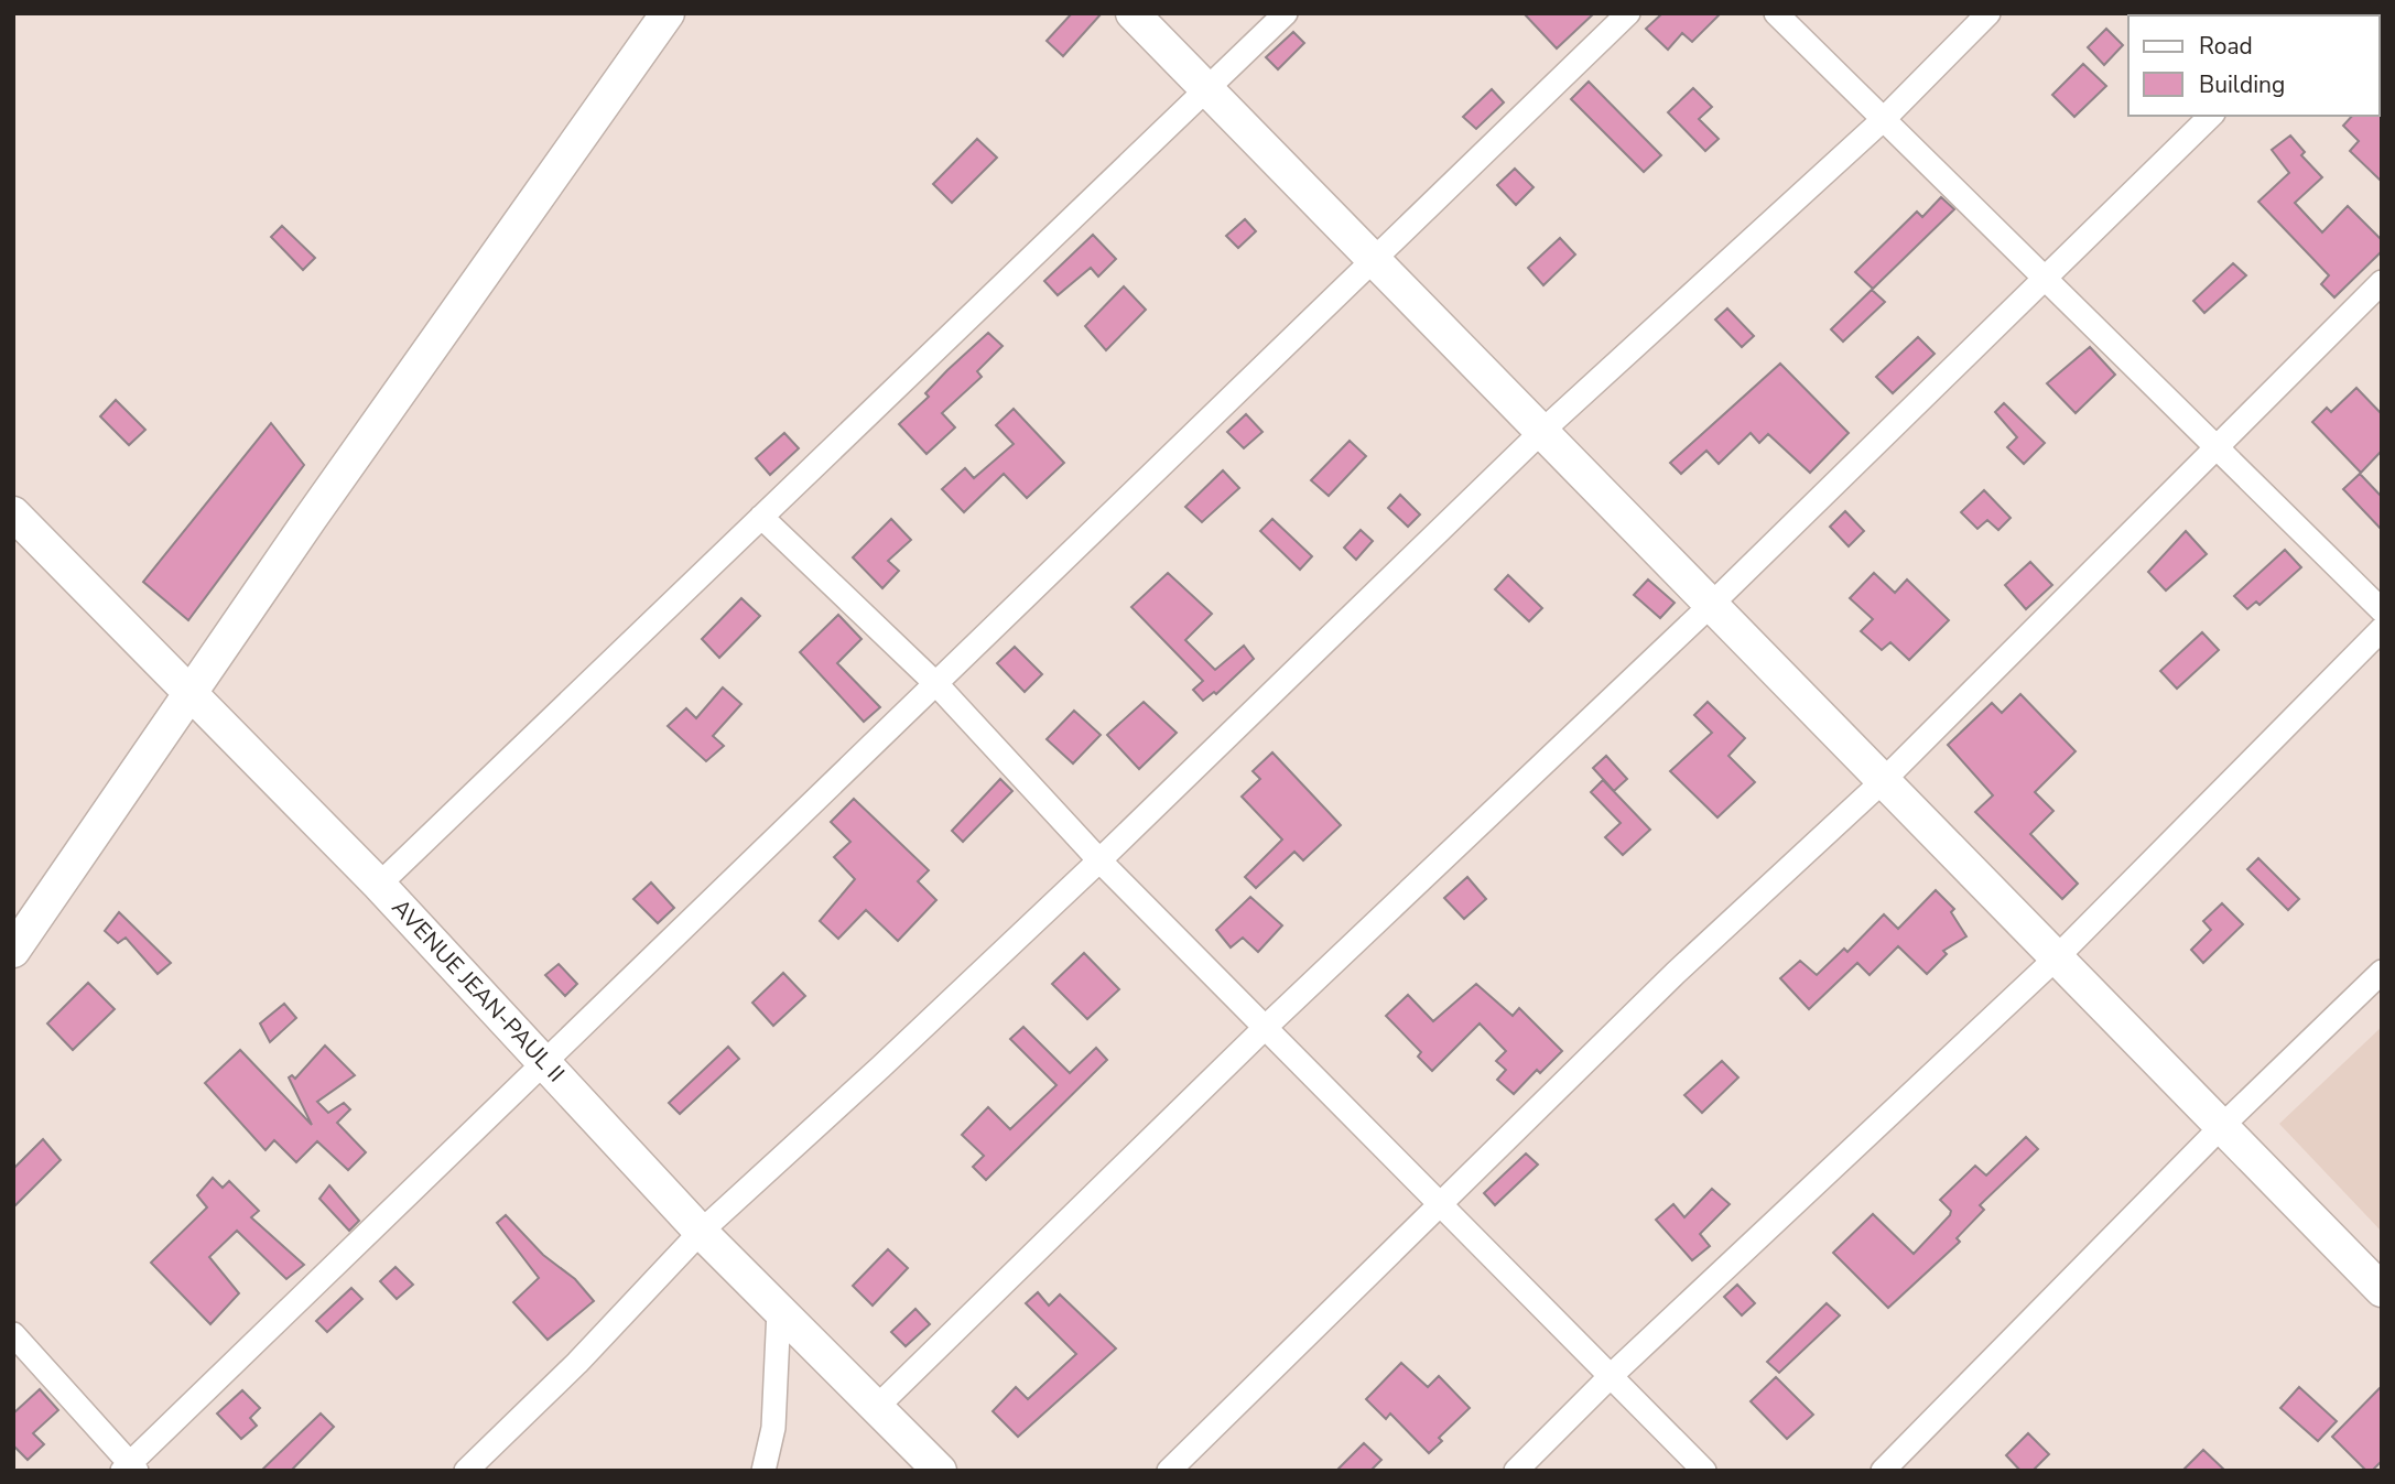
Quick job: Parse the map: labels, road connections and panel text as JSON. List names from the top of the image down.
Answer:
{
  "streets": {
    "street": ["AVENUE JEAN-PAUL II"]
  },
  "legend": ["Road", "Building"]
}
